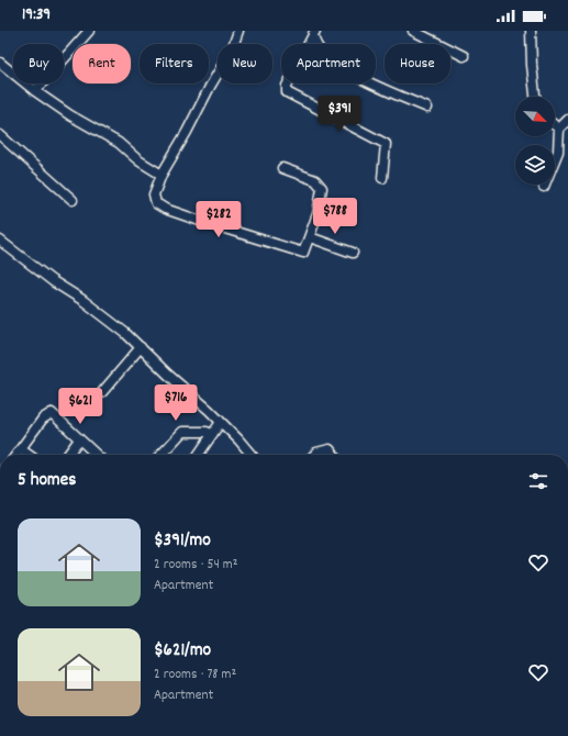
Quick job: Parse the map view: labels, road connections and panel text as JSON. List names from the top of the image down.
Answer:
{
  "north": "bottom right",
  "page": {
    "status": "19:39",
    "chip": [
      "Buy",
      "Rent",
      "Filters",
      "New",
      "Apartment",
      "House"
    ],
    "price": [
      "$391",
      "$788",
      "$282",
      "$716",
      "$621"
    ],
    "heading": "5 homes",
    "list": [
      {
        "name": "$391/mo",
        "note": "2 rooms · 54 m² · Apartment"
      },
      {
        "name": "$621/mo",
        "note": "2 rooms · 78 m² · Apartment"
      }
    ]
  }
}
